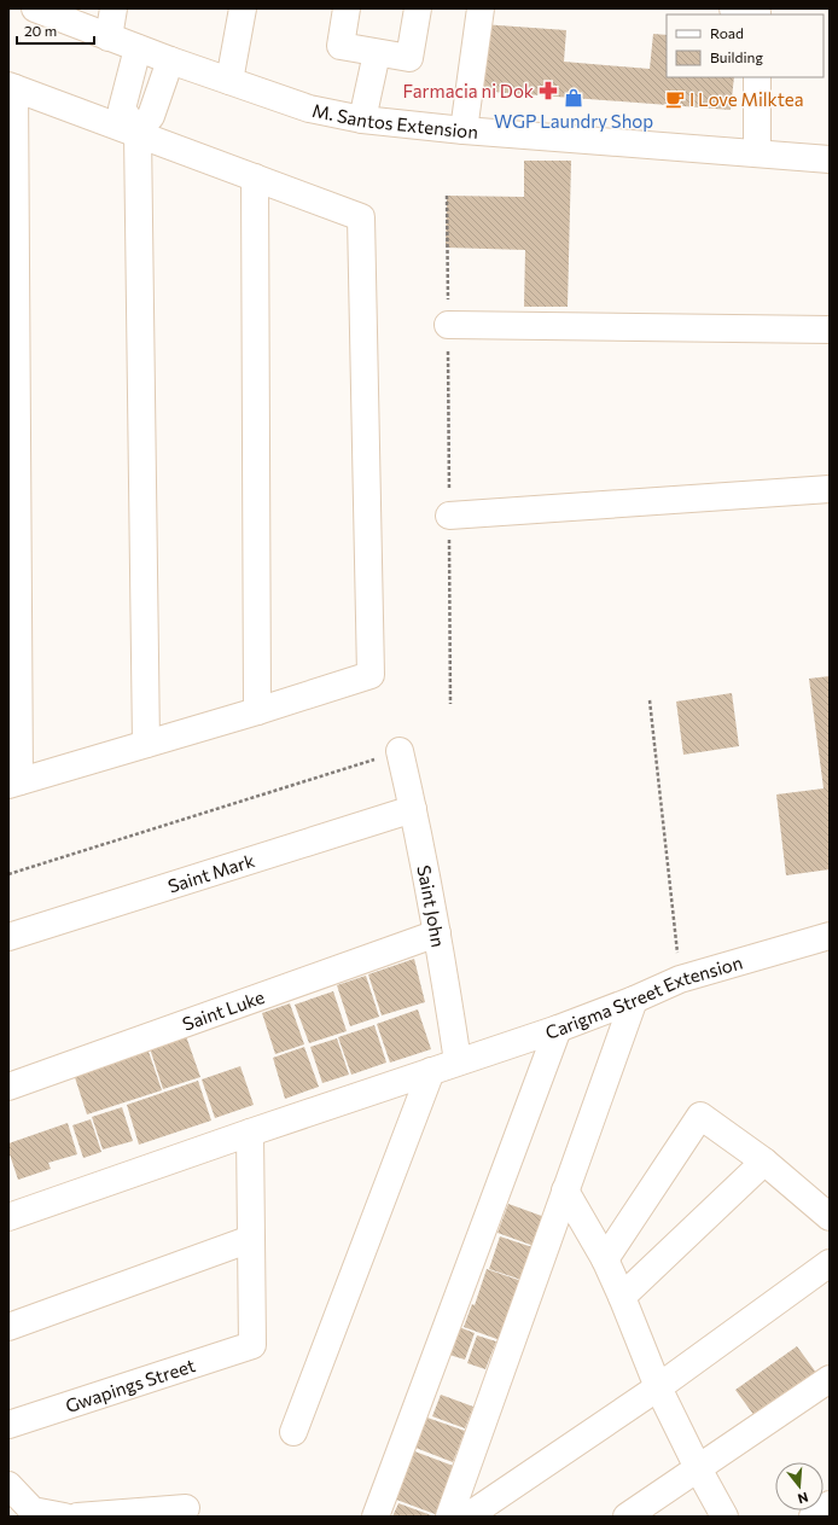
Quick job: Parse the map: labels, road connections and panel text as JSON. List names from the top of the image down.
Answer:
{
  "streets": {
    "street": [
      "M. Santos Extension",
      "Saint Mark",
      "Saint John",
      "Carigma Street Extension",
      "Saint Luke",
      "Gwapings Street"
    ]
  },
  "crossings": [
    ["Saint Mark", "Saint John"],
    ["Saint John", "Carigma Street Extension"],
    ["Saint John", "Saint Luke"]
  ],
  "places": {
    "pharmacy": ["Farmacia ni Dok"],
    "shop": ["WGP Laundry Shop"],
    "cafe": ["I Love Milktea"]
  },
  "legend": ["Road", "Building"],
  "scale_bar": "20 m",
  "north": "bottom"
}
